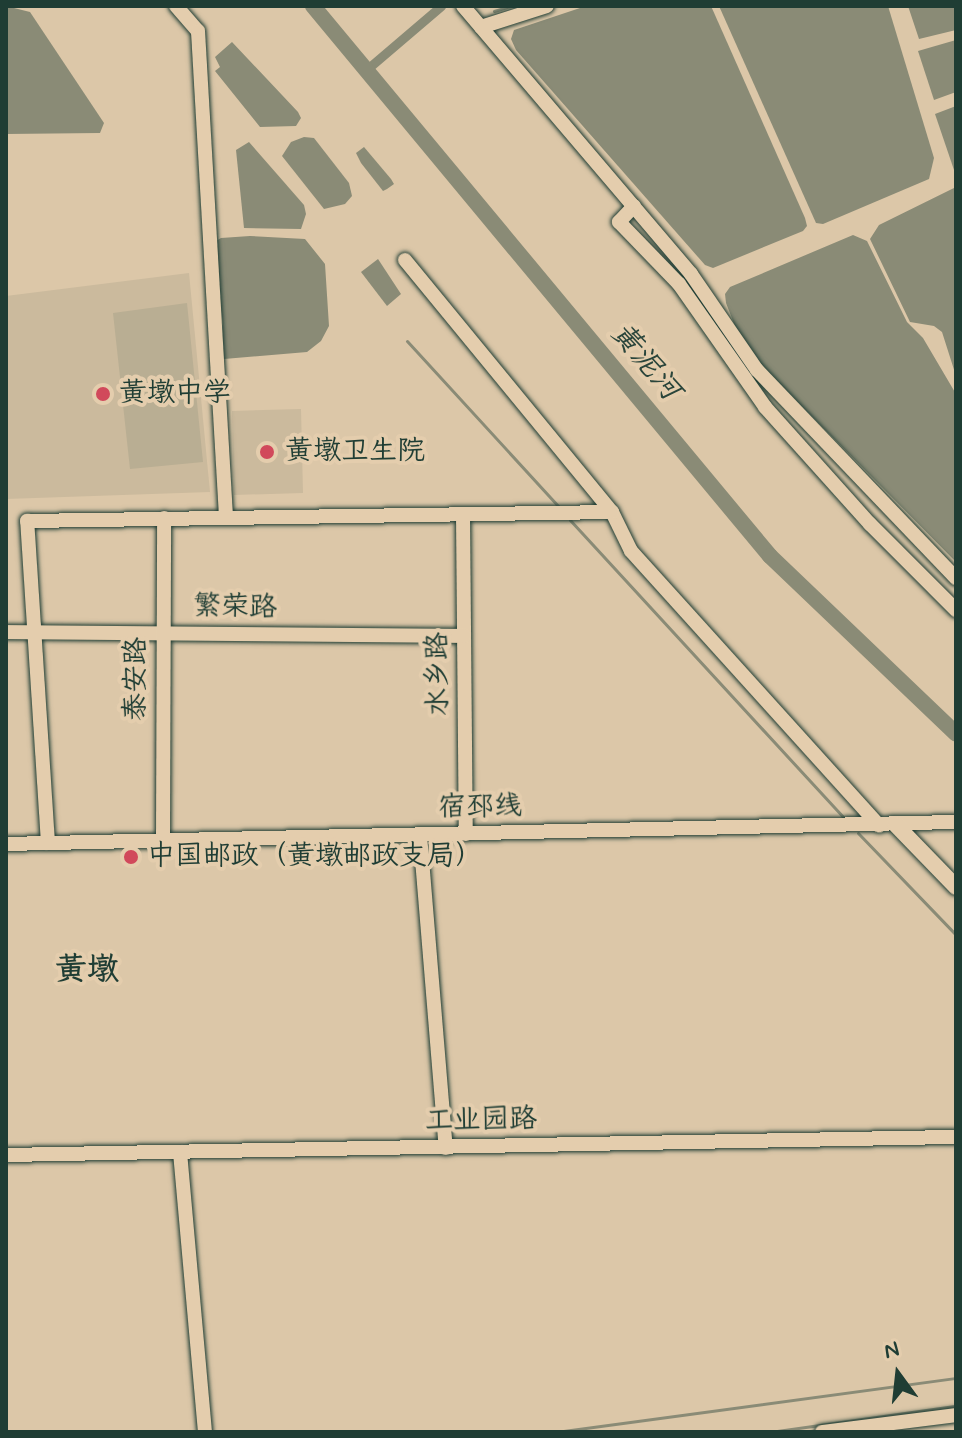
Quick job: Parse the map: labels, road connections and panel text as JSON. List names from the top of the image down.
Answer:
{
  "streets": {
    "street": [
      "繁荣路",
      "水乡路",
      "泰安路",
      "宿邳线",
      "工业园路"
    ]
  },
  "crossings": [
    ["繁荣路", "水乡路"],
    ["繁荣路", "泰安路"],
    ["水乡路", "宿邳线"],
    ["泰安路", "宿邳线"]
  ],
  "districts": ["黄墩"],
  "water": ["黄泥河"],
  "places": ["黄墩中学", "黄墩卫生院", "中国邮政（黄墩邮政支局）"],
  "north": "top"
}
